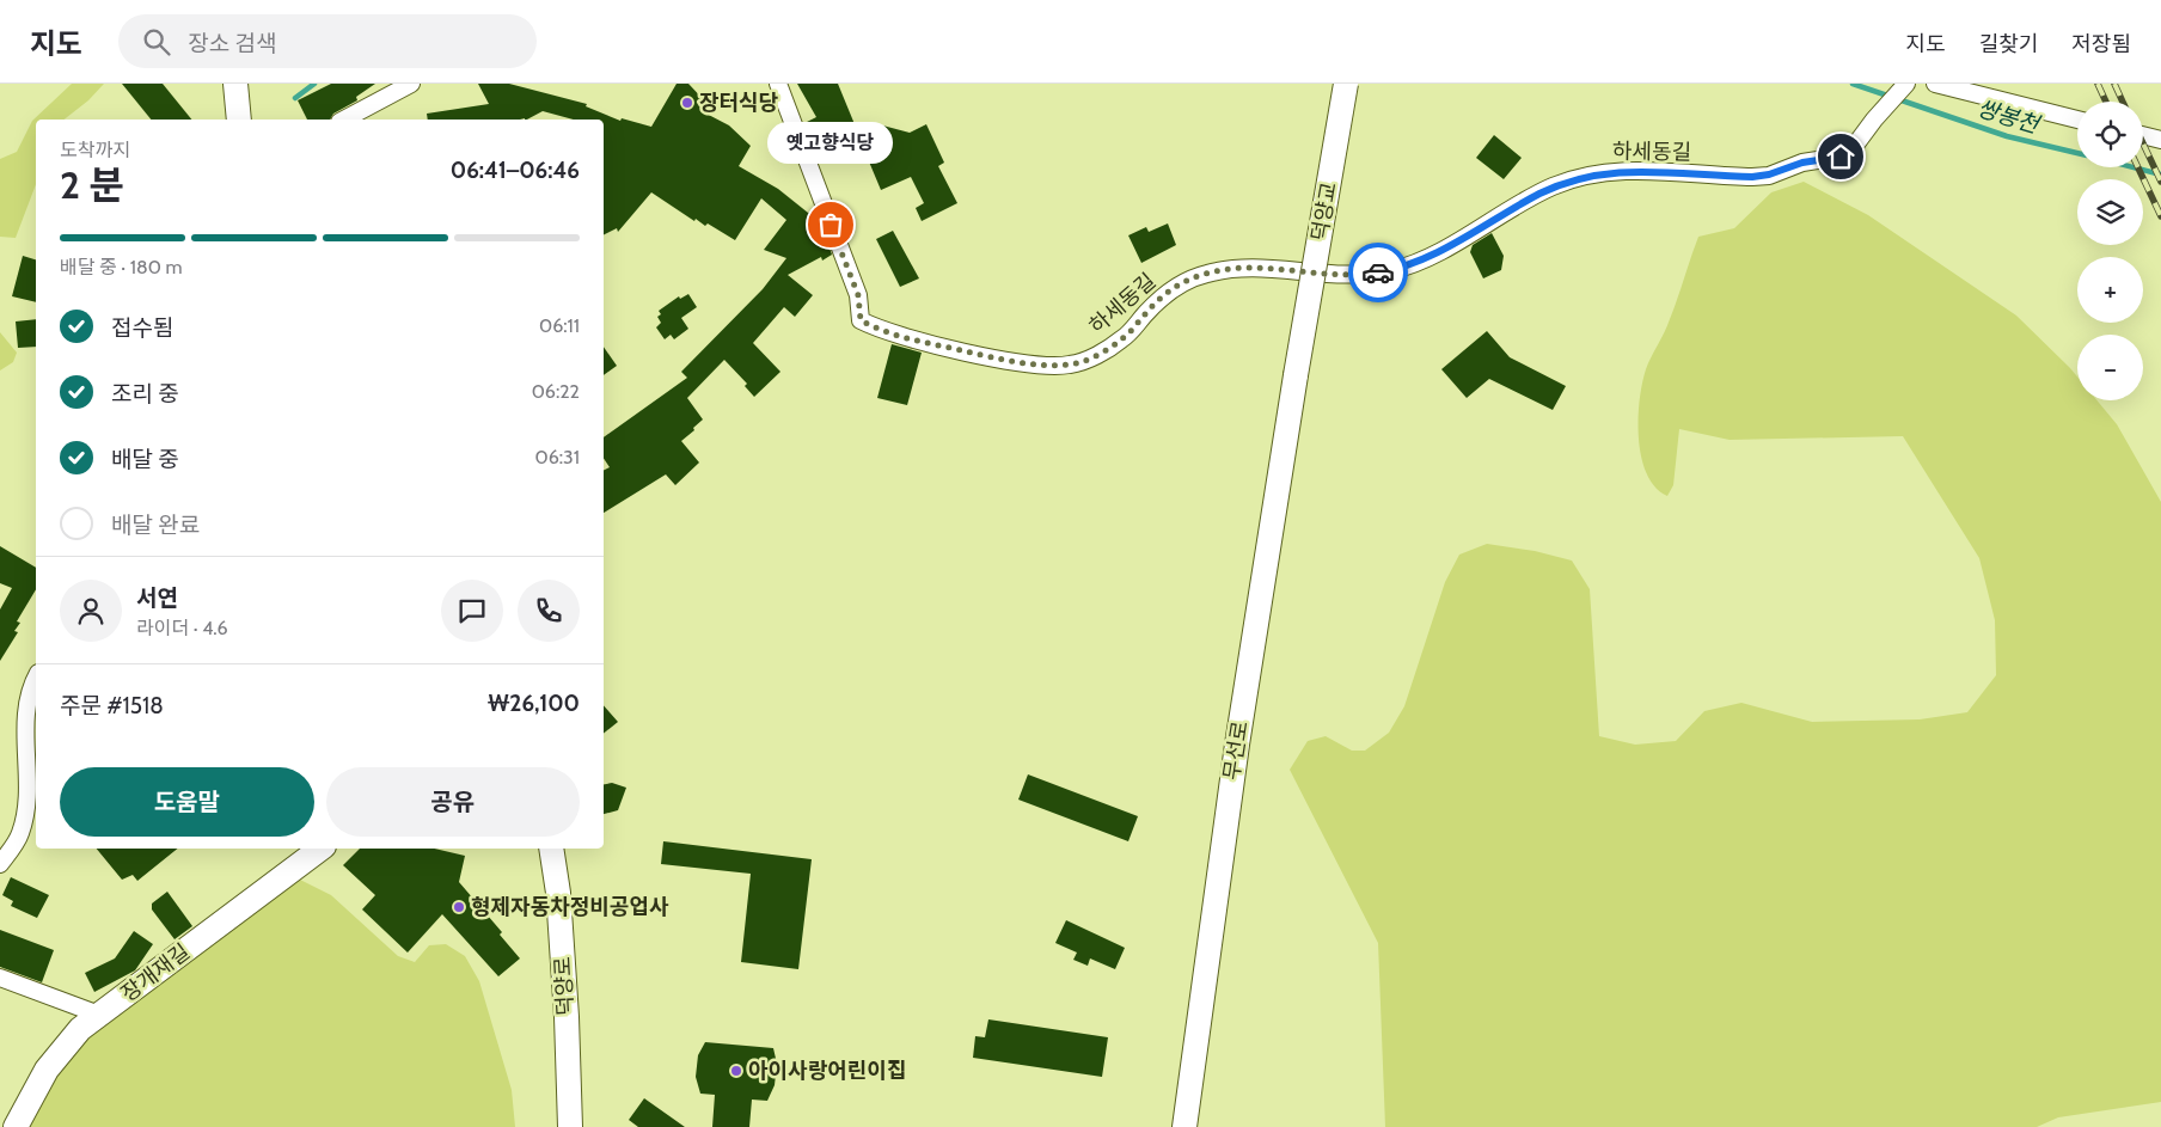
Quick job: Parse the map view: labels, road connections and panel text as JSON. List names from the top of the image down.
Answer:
{
  "streets": {
    "street": [
      "하세동길",
      "덕양교",
      "무선로",
      "장개재길",
      "덕양로"
    ]
  },
  "crossings": [
    ["덕양교", "무선로"]
  ],
  "water": ["쌍봉천"],
  "places": [
    "장터식당",
    "옛고향식당",
    "형제자동차정비공업사",
    "아이사랑어린이집"
  ],
  "page": {
    "header": "지도",
    "search": "장소 검색",
    "nav": ["지도", "길찾기", "저장됨"],
    "map_buttons": ["+", "−"],
    "heading": ["2 분", "도착까지", "06:41–06:46"],
    "panel": [
      "서연",
      "라이더 · 4.6",
      "주문 #1518",
      "₩26,100"
    ],
    "bubble": "옛고향식당",
    "bar": "배달 중 · 180 m",
    "list": [
      ["접수됨", "06:11"],
      ["조리 중", "06:22"],
      ["배달 중", "06:31"],
      "배달 완료"
    ],
    "buttons": ["도움말", "공유"]
  }
}
